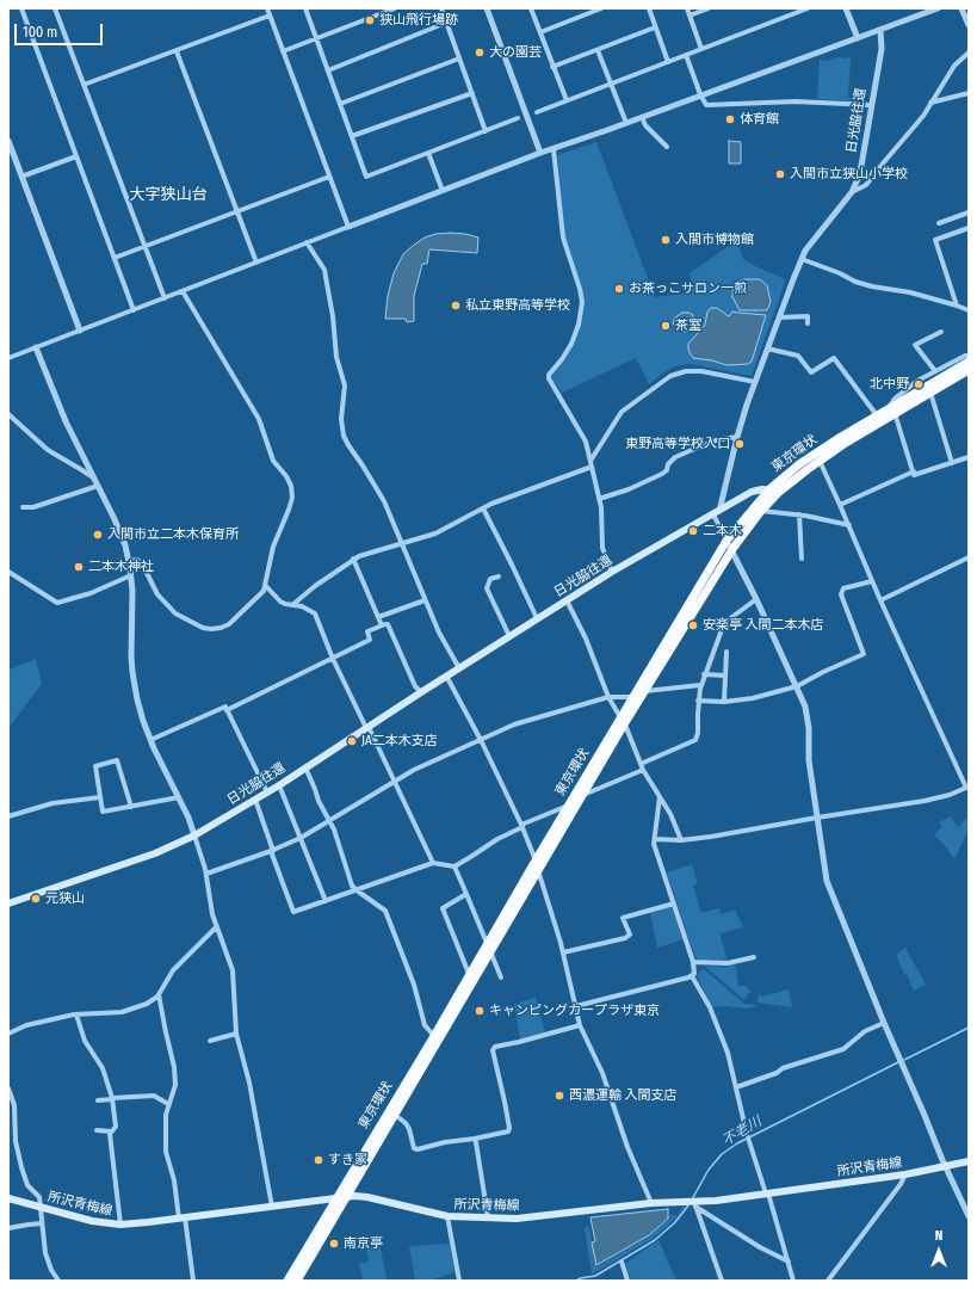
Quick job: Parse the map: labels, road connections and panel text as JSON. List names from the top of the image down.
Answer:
{
  "streets": {
    "highway": ["東京環状"],
    "main road": ["日光脇往還", "所沢青梅線"]
  },
  "crossings": [
    ["東京環状", "所沢青梅線"]
  ],
  "districts": ["大字狭山台"],
  "water": ["不老川"],
  "places": [
    "狭山飛行場跡",
    "大の園芸",
    "体育館",
    "入間市立狭山小学校",
    "入間市博物館",
    "お茶っこサロン一煎",
    "私立東野高等学校",
    "茶室",
    "北中野",
    "東野高等学校入口",
    "二本木",
    "入間市立二本木保育所",
    "二本木神社",
    "安楽亭 入間二本木店",
    "JA二本木支店",
    "元狭山",
    "キャンピングカープラザ東京",
    "西濃運輸 入間支店",
    "すき家",
    "南京亭"
  ],
  "scale_bar": "100 m",
  "north": "top"
}
